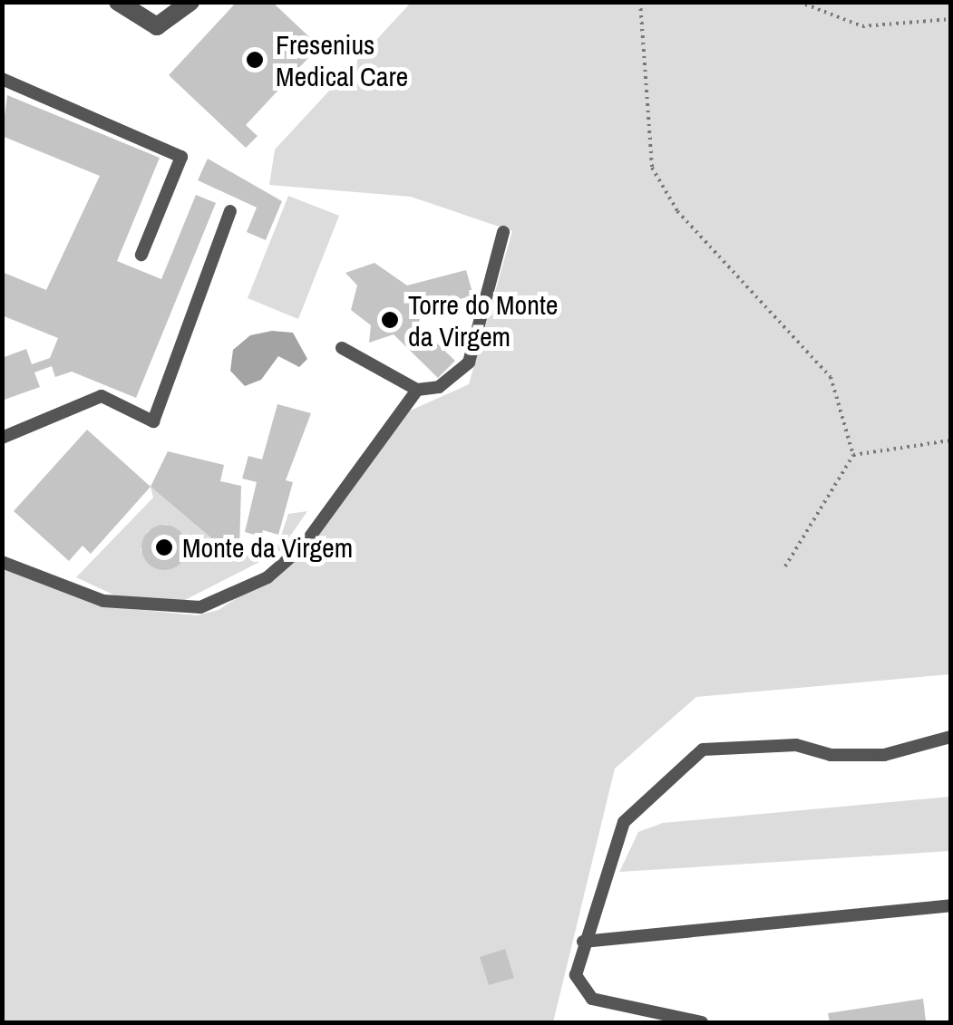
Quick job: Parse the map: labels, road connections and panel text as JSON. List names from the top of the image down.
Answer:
{
  "places": ["Fresenius Medical Care", "Torre do Monte da Virgem", "Monte da Virgem"]
}
